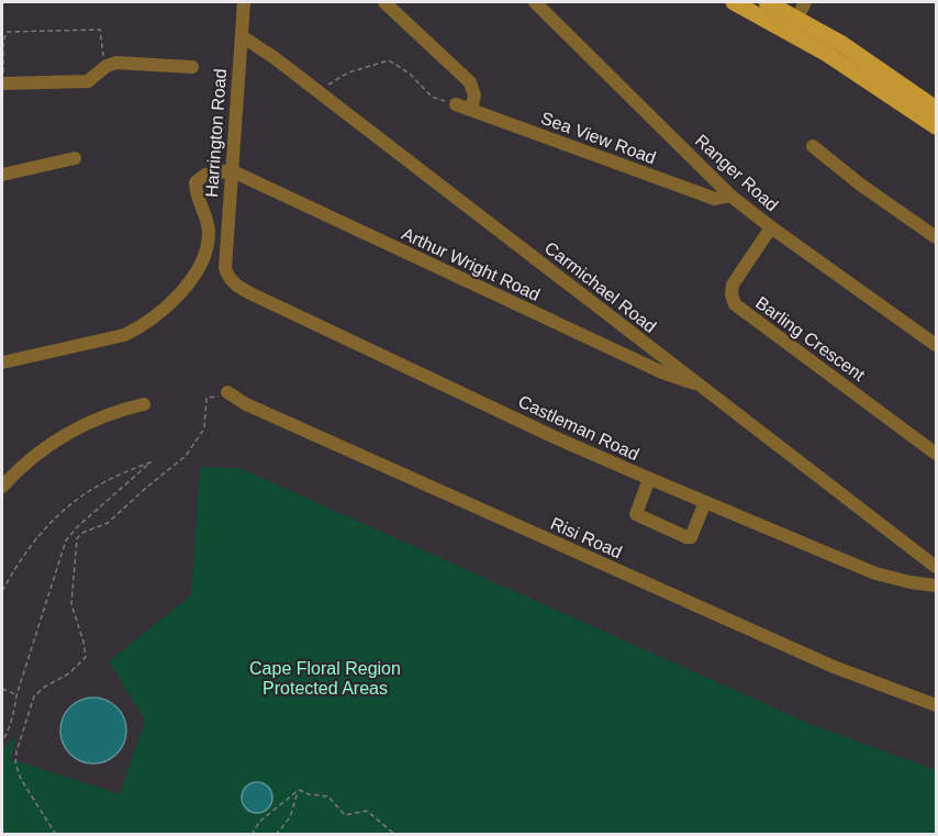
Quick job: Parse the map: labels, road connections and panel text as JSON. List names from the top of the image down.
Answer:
{
  "streets": {
    "street": [
      "Harrington Road",
      "Sea View Road",
      "Ranger Road",
      "Arthur Wright Road",
      "Carmichael Road",
      "Barling Crescent",
      "Castleman Road",
      "Risi Road"
    ]
  },
  "crossings": [
    ["Harrington Road", "Arthur Wright Road"],
    ["Harrington Road", "Carmichael Road"],
    ["Harrington Road", "Castleman Road"],
    ["Sea View Road", "Ranger Road"],
    ["Ranger Road", "Barling Crescent"],
    ["Arthur Wright Road", "Carmichael Road"]
  ],
  "parks": ["Cape Floral Region Protected Areas"]
}
